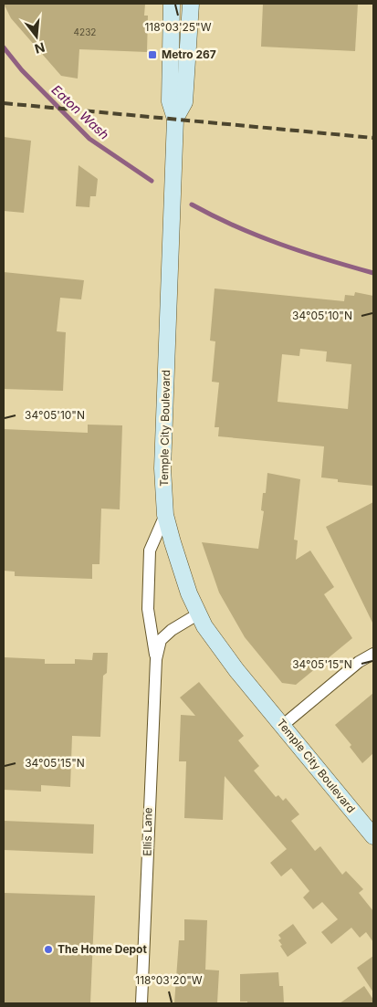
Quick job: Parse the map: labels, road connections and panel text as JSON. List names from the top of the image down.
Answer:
{
  "streets": {
    "main road": ["Temple City Boulevard"],
    "street": ["Ellis Lane"]
  },
  "crossings": [
    ["Temple City Boulevard", "Ellis Lane"]
  ],
  "water": ["Eaton Wash"],
  "places": {
    "transit": ["Metro 267"],
    "other": ["The Home Depot"]
  },
  "house_numbers": ["4232"],
  "north": "bottom",
  "coordinates": [
    "118°03'25\"W",
    "34°05'10\"N",
    "34°05'15\"N",
    "118°03'20\"W"
  ]
}
